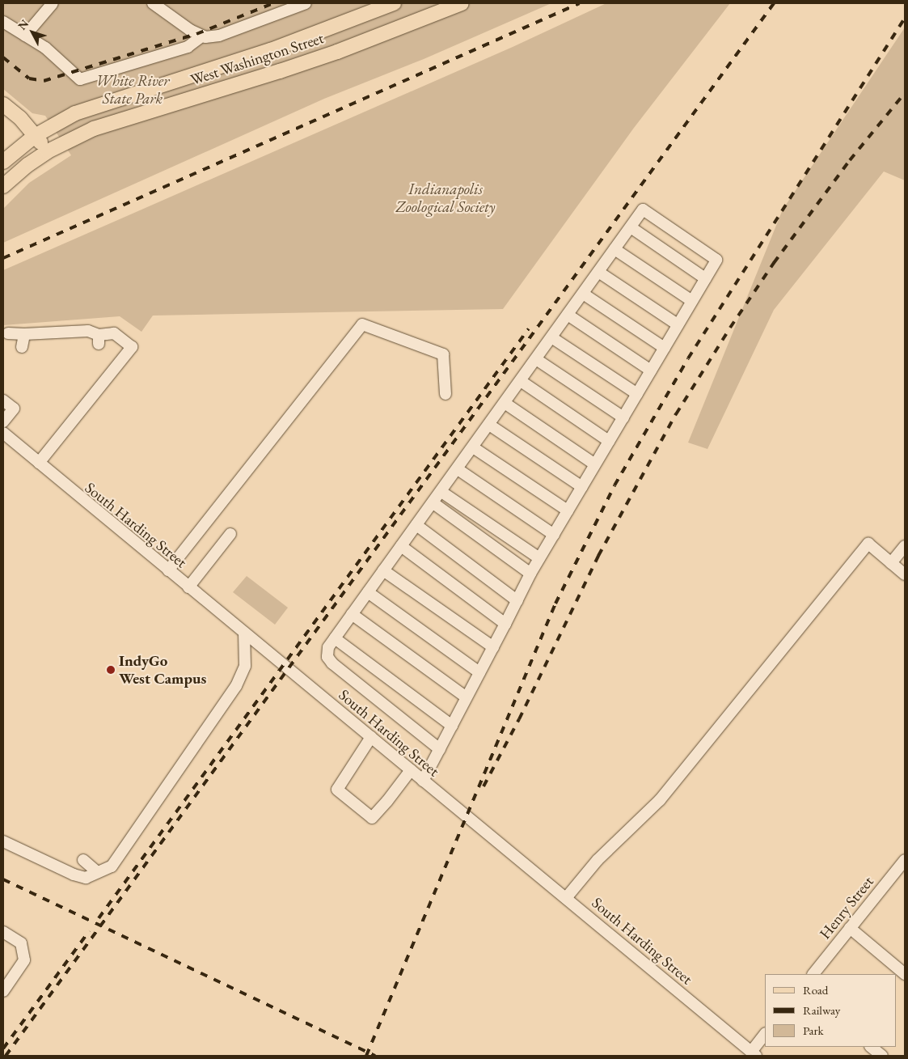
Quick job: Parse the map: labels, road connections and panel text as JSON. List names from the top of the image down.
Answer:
{
  "streets": {
    "main road": ["West Washington Street"],
    "street": ["South Harding Street", "Henry Street"]
  },
  "parks": ["White River State Park", "Indianapolis Zoological Society"],
  "places": ["IndyGo West Campus"],
  "legend": ["Road", "Railway", "Park"],
  "north": "top left"
}
